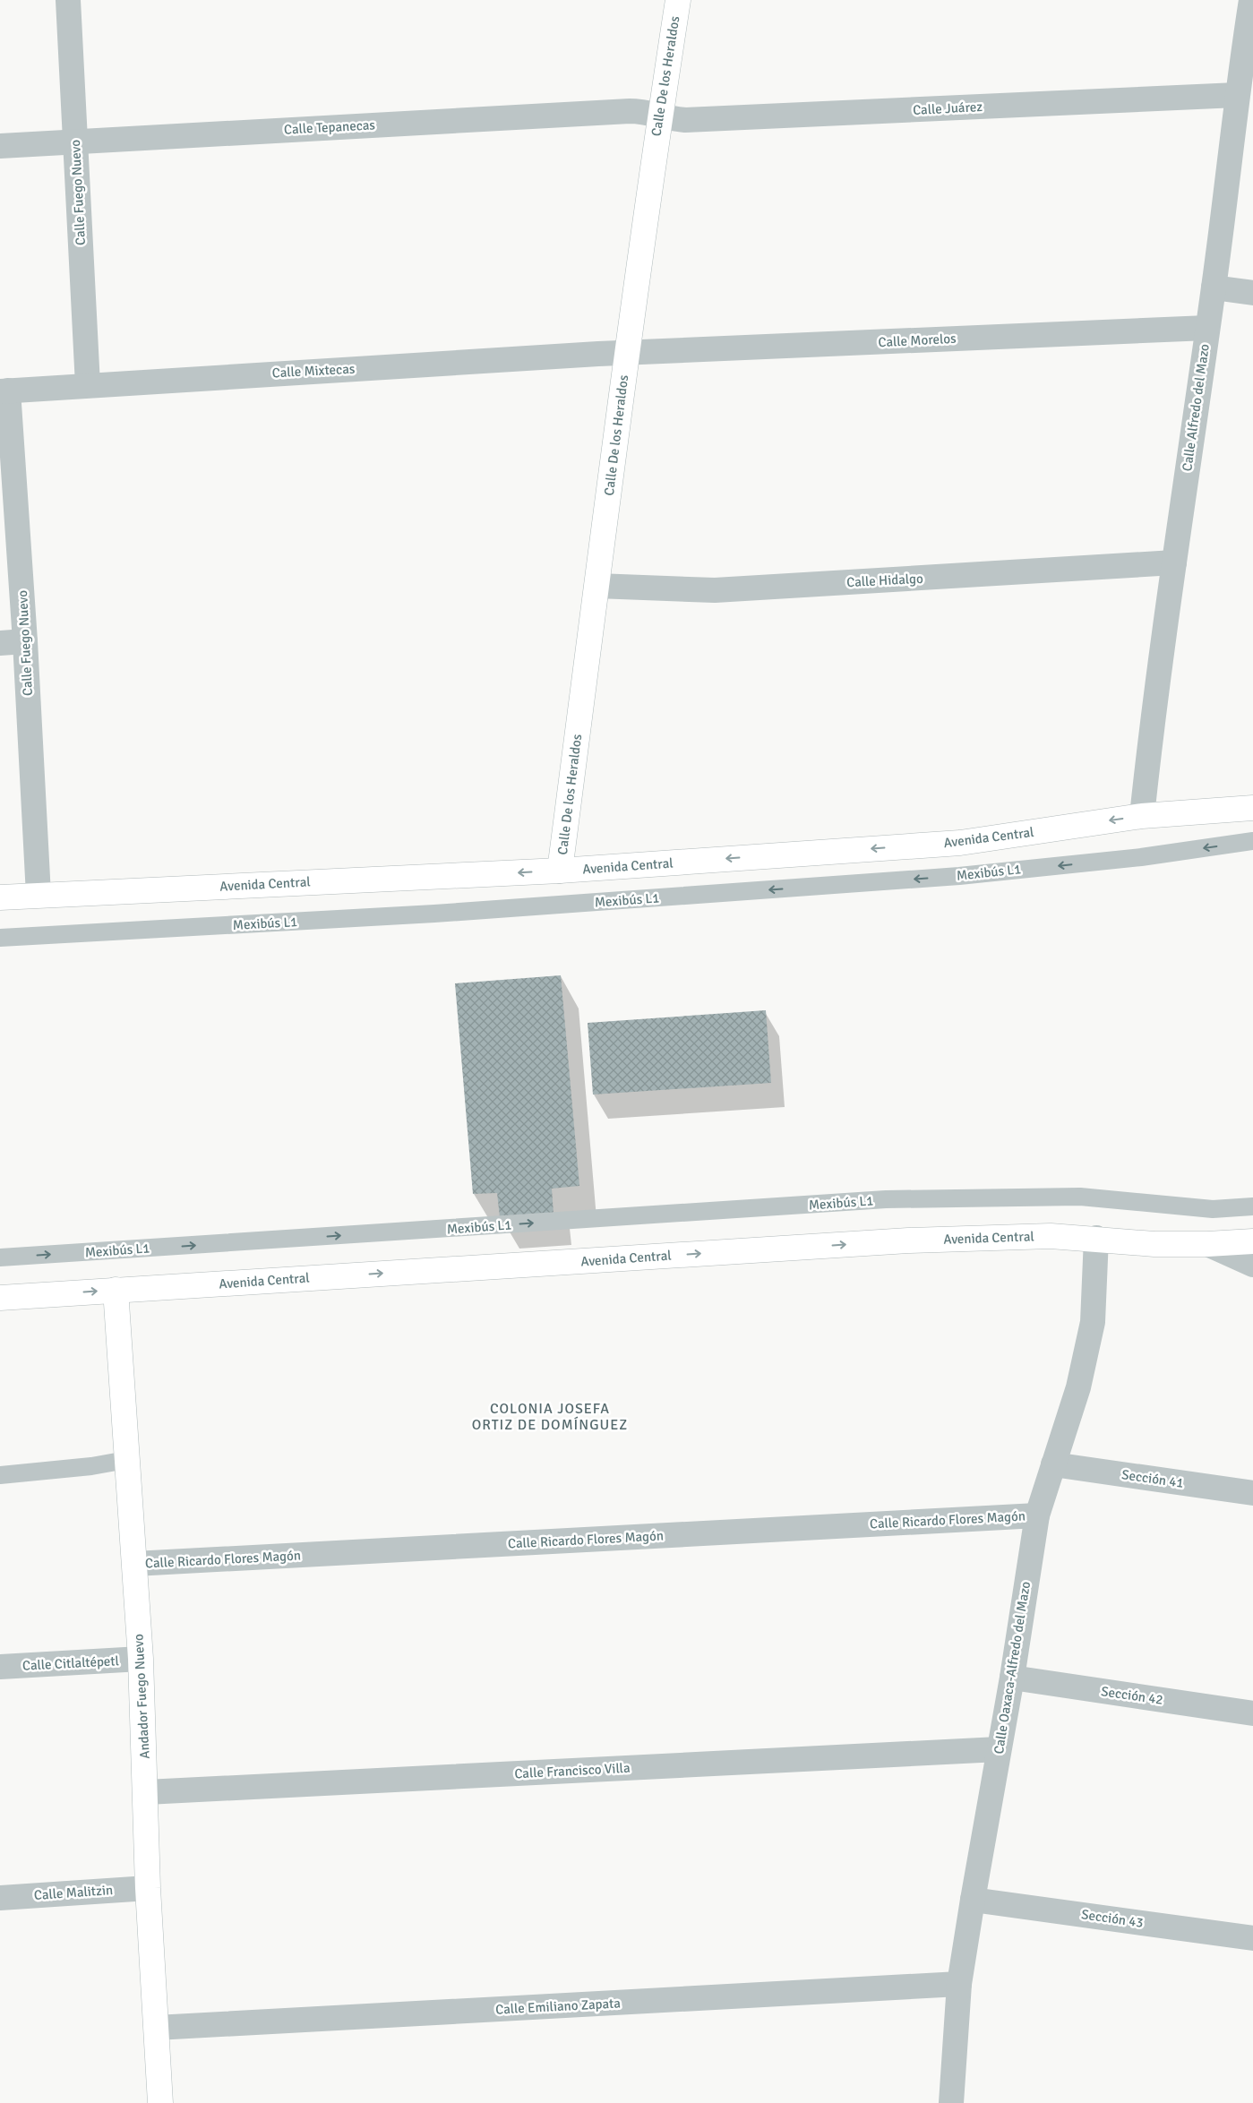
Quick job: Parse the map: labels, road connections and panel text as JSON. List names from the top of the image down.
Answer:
{
  "streets": {
    "main road": ["Calle De los Heraldos", "Avenida Central", "Andador Fuego Nuevo"],
    "street": [
      "Calle Juárez",
      "Calle Tepanecas",
      "Calle Fuego Nuevo",
      "Calle Morelos",
      "Calle Mixtecas",
      "Calle Alfredo del Mazo",
      "Calle Hidalgo",
      "Sección 41",
      "Calle Ricardo Flores Magón",
      "Calle Citlaltépetl",
      "Calle Oaxaca-Alfredo del Mazo",
      "Sección 42",
      "Calle Francisco Villa",
      "Calle Malitzin",
      "Sección 43",
      "Calle Emiliano Zapata"
    ],
    "lane": ["Mexibús L1"]
  },
  "crossings": [
    ["Calle De los Heraldos", "Calle Juárez"],
    ["Calle De los Heraldos", "Calle Tepanecas"],
    ["Calle De los Heraldos", "Calle Morelos"],
    ["Calle De los Heraldos", "Calle Mixtecas"],
    ["Calle De los Heraldos", "Calle Hidalgo"],
    ["Calle De los Heraldos", "Avenida Central"],
    ["Calle Juárez", "Calle Tepanecas"],
    ["Calle Juárez", "Calle Alfredo del Mazo"],
    ["Calle Tepanecas", "Calle Fuego Nuevo"],
    ["Calle Fuego Nuevo", "Calle Mixtecas"],
    ["Calle Fuego Nuevo", "Avenida Central"],
    ["Calle Morelos", "Calle Mixtecas"],
    ["Calle Morelos", "Calle Alfredo del Mazo"],
    ["Calle Alfredo del Mazo", "Calle Hidalgo"],
    ["Calle Alfredo del Mazo", "Avenida Central"],
    ["Avenida Central", "Calle Oaxaca-Alfredo del Mazo"],
    ["Avenida Central", "Andador Fuego Nuevo"],
    ["Sección 41", "Calle Oaxaca-Alfredo del Mazo"],
    ["Calle Ricardo Flores Magón", "Calle Oaxaca-Alfredo del Mazo"],
    ["Calle Ricardo Flores Magón", "Andador Fuego Nuevo"],
    ["Calle Citlaltépetl", "Andador Fuego Nuevo"],
    ["Calle Oaxaca-Alfredo del Mazo", "Sección 42"],
    ["Calle Oaxaca-Alfredo del Mazo", "Calle Francisco Villa"],
    ["Calle Oaxaca-Alfredo del Mazo", "Sección 43"],
    ["Calle Oaxaca-Alfredo del Mazo", "Calle Emiliano Zapata"],
    ["Andador Fuego Nuevo", "Calle Francisco Villa"],
    ["Andador Fuego Nuevo", "Calle Malitzin"],
    ["Andador Fuego Nuevo", "Calle Emiliano Zapata"]
  ],
  "districts": ["COLONIA JOSEFA ORTIZ DE DOMÍNGUEZ"]
}
